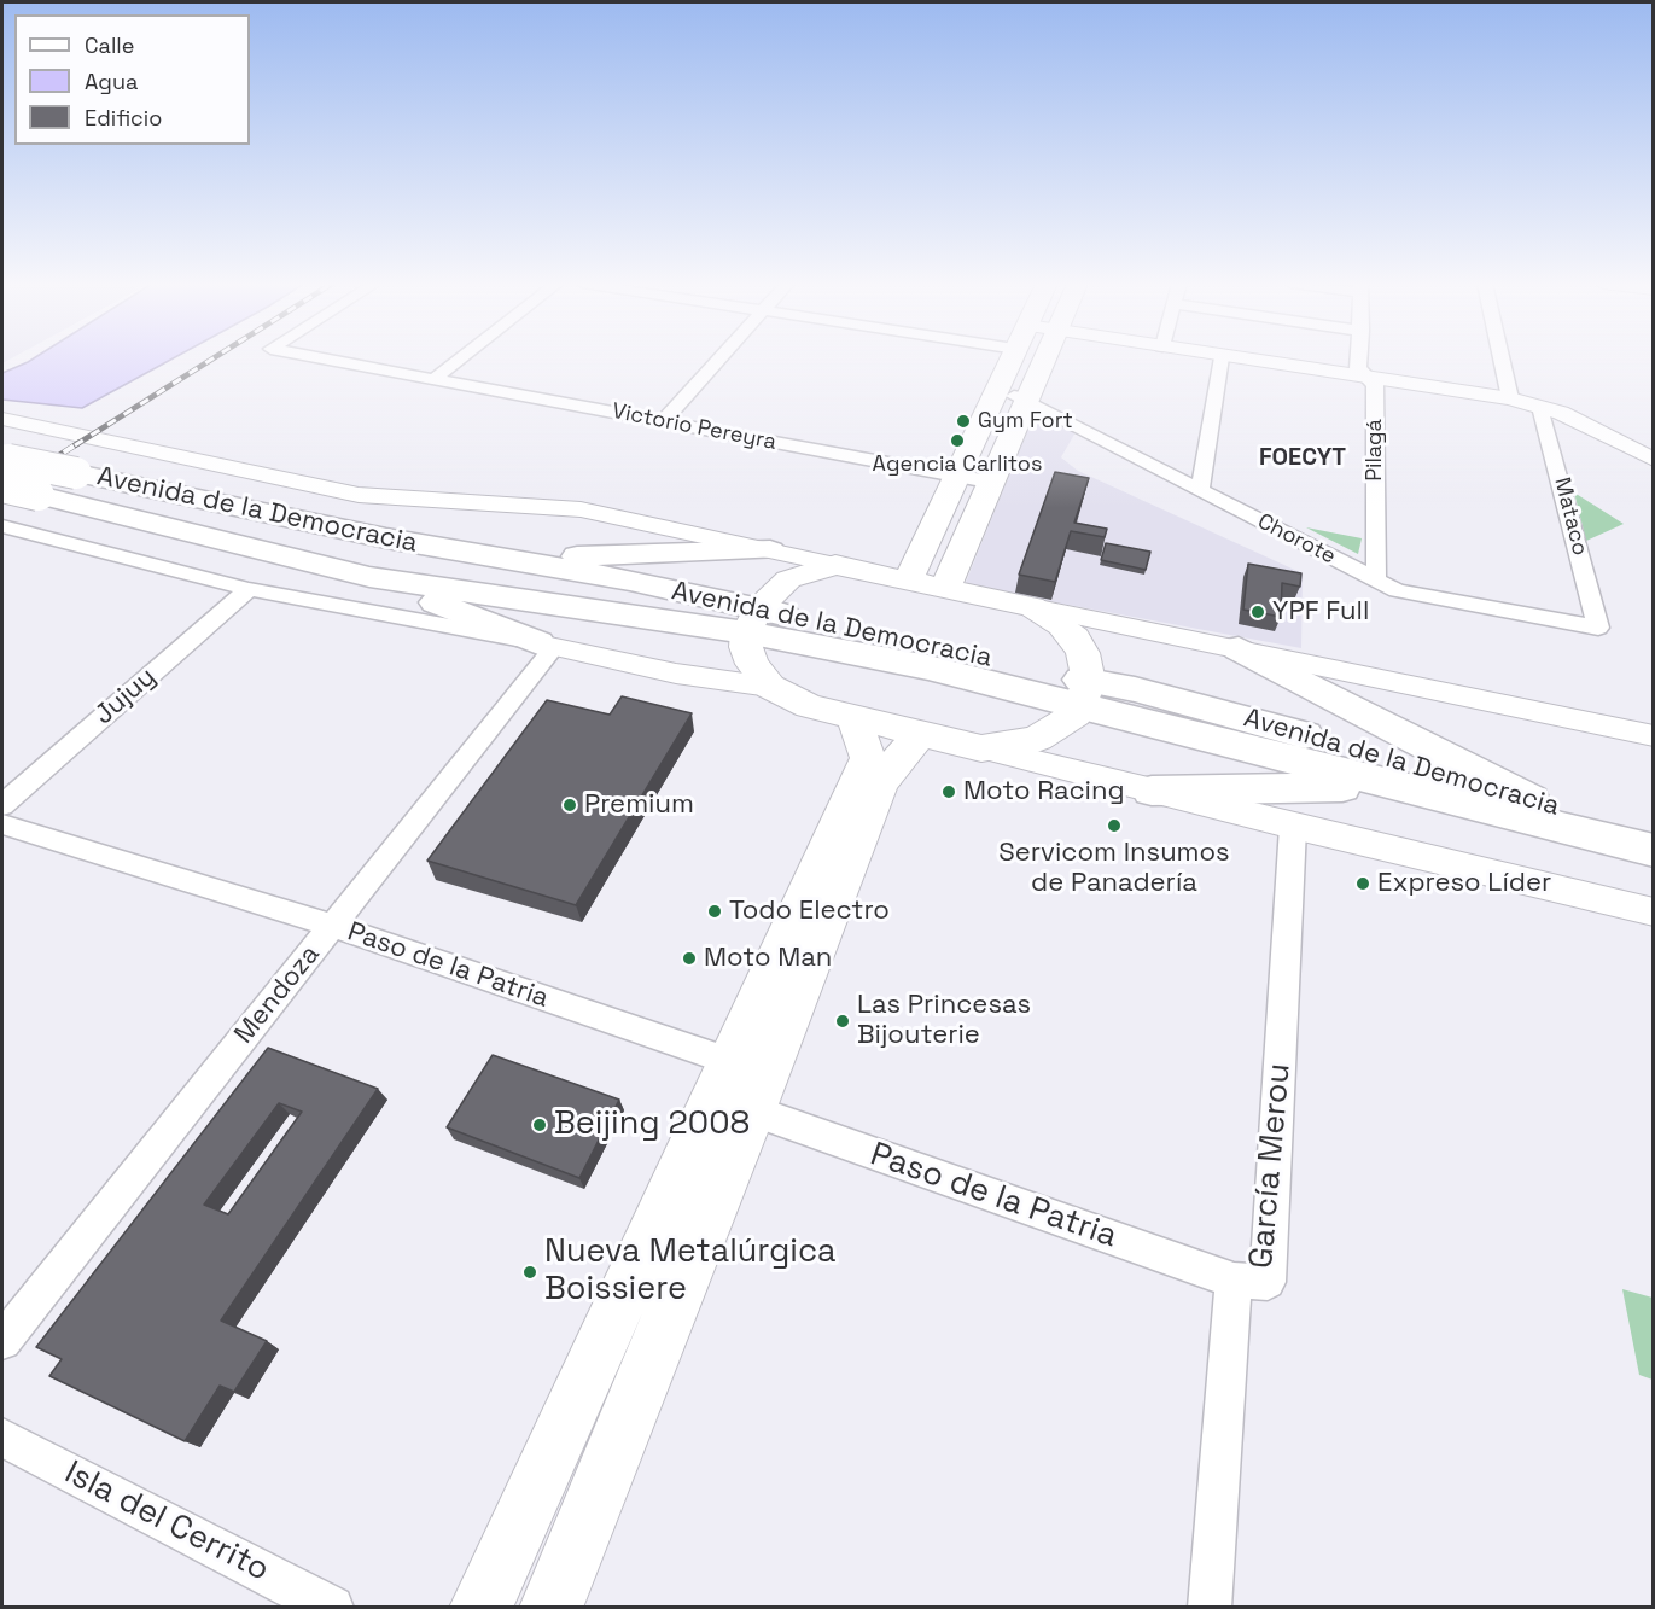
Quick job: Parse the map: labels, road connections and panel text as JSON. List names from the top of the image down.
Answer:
{
  "streets": {
    "highway": ["Avenida de la Democracia"],
    "street": [
      "Victorio Pereyra",
      "Pilagá",
      "Mataco",
      "Chorote",
      "Jujuy",
      "Paso de la Patria",
      "Mendoza",
      "García Merou",
      "Isla del Cerrito"
    ]
  },
  "crossings": [
    ["Pilagá", "Chorote"],
    ["Mataco", "Chorote"],
    ["Paso de la Patria", "Mendoza"],
    ["Paso de la Patria", "García Merou"]
  ],
  "districts": ["FOECYT"],
  "places": [
    "Gym Fort",
    "Agencia Carlitos",
    "YPF Full",
    "Moto Racing",
    "Premium",
    "Servicom Insumos de Panadería",
    "Expreso Líder",
    "Todo Electro",
    "Moto Man",
    "Las Princesas Bijouterie",
    "Beijing 2008",
    "Nueva Metalúrgica Boissiere"
  ],
  "legend": ["Calle", "Agua", "Edificio"]
}
